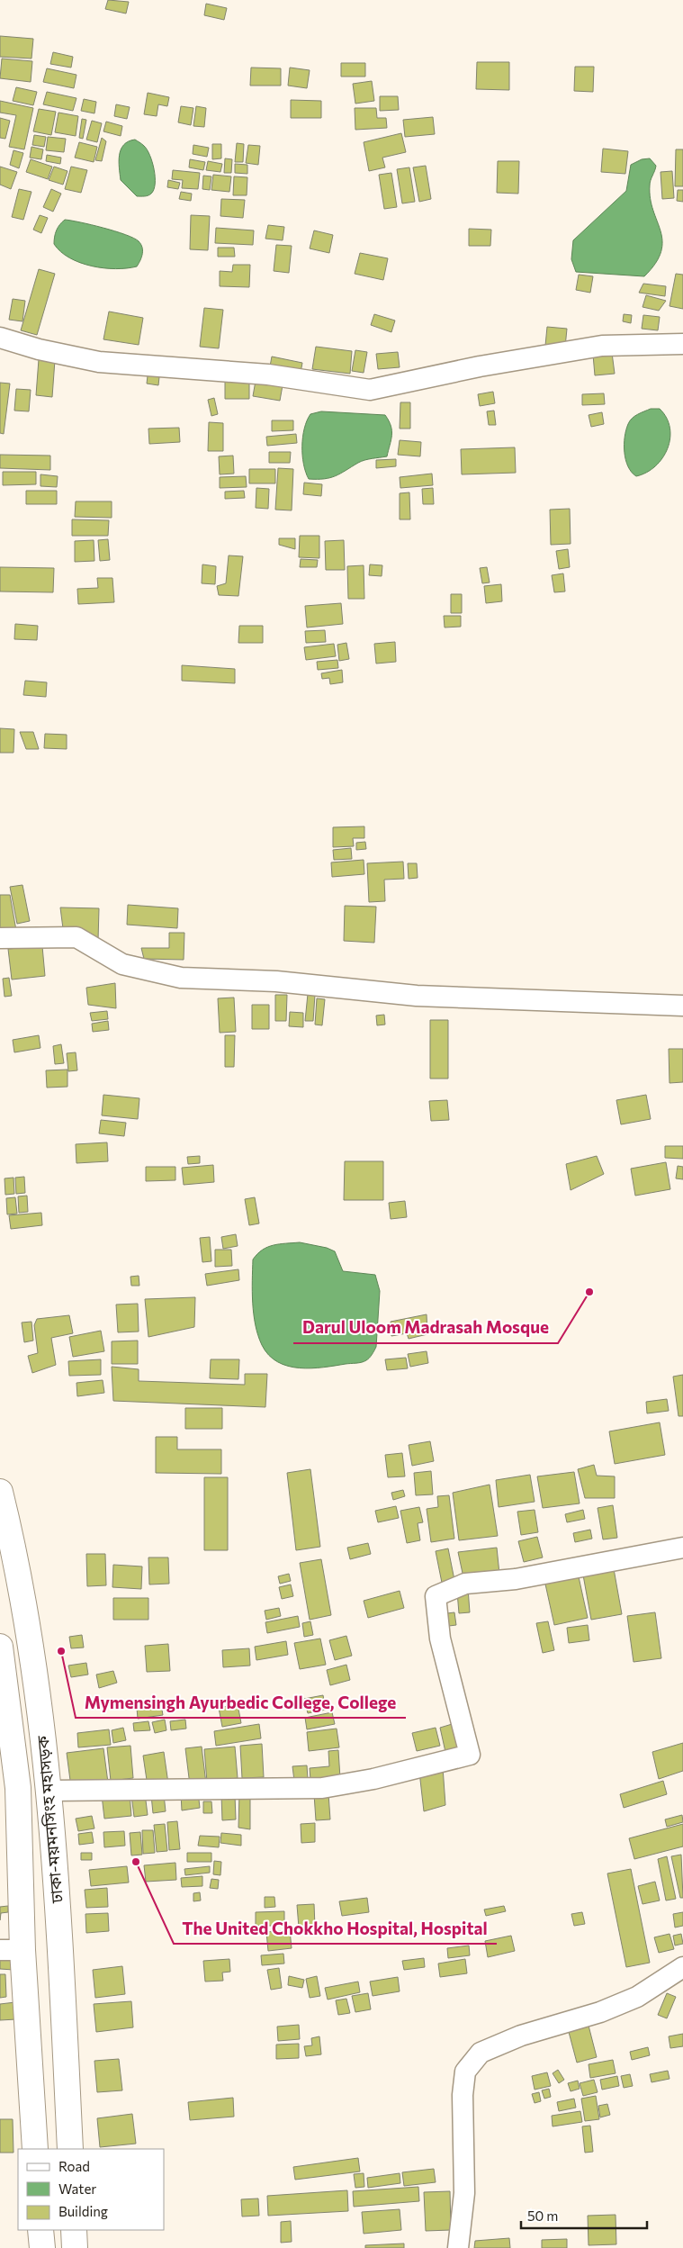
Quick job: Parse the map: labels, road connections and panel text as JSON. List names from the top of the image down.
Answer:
{
  "streets": {
    "main road": ["ঢাকা-ময়মনসিংহ মহাসড়ক"]
  },
  "places": ["Darul Uloom Madrasah Mosque", "Mymensingh Ayurbedic College, College", "The United Chokkho Hospital, Hospital"],
  "legend": ["Road", "Water", "Building"],
  "scale_bar": "50 m"
}
